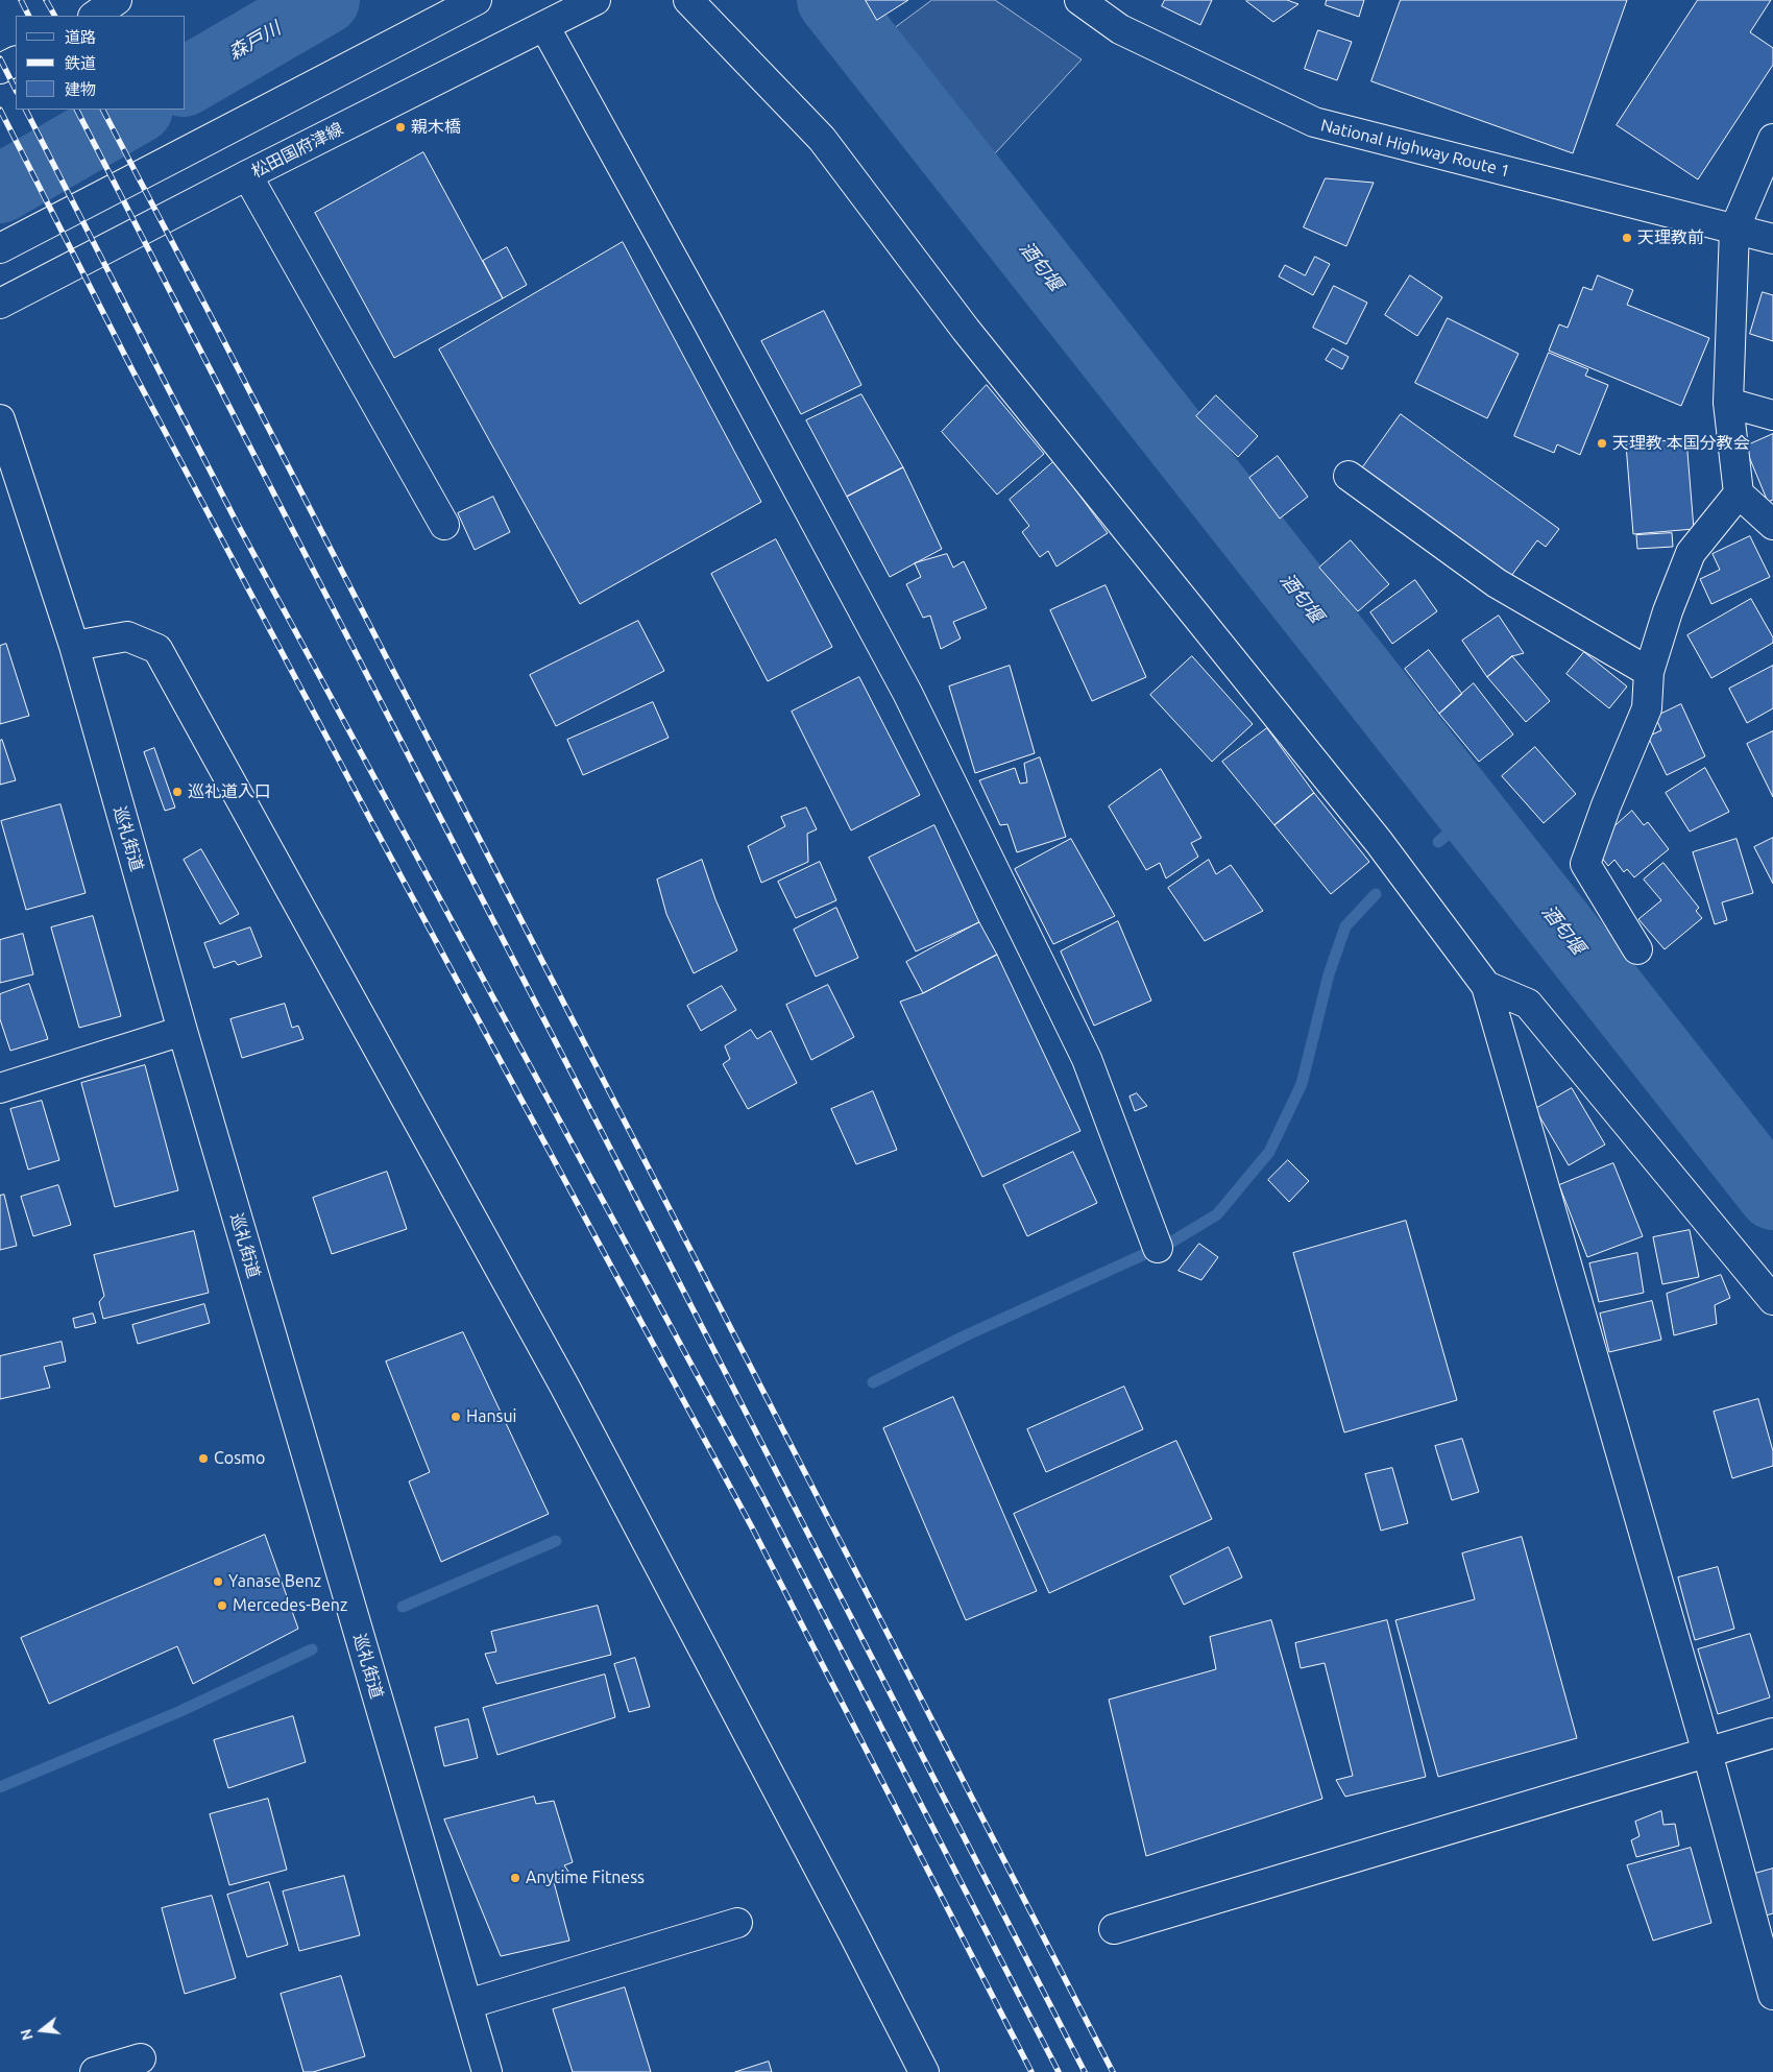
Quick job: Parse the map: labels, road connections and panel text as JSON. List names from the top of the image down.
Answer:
{
  "streets": {
    "main road": ["National Highway Route 1", "松田国府津線", "巡礼街道"]
  },
  "water": ["森戸川", "酒匂堰"],
  "places": [
    "親木橋",
    "天理教前",
    "天理教 本国分教会",
    "巡礼道入口",
    "Hansui",
    "Cosmo",
    "Yanase Benz",
    "Mercedes-Benz",
    "Anytime Fitness"
  ],
  "legend": ["道路", "鉄道", "建物"],
  "north": "left"
}
